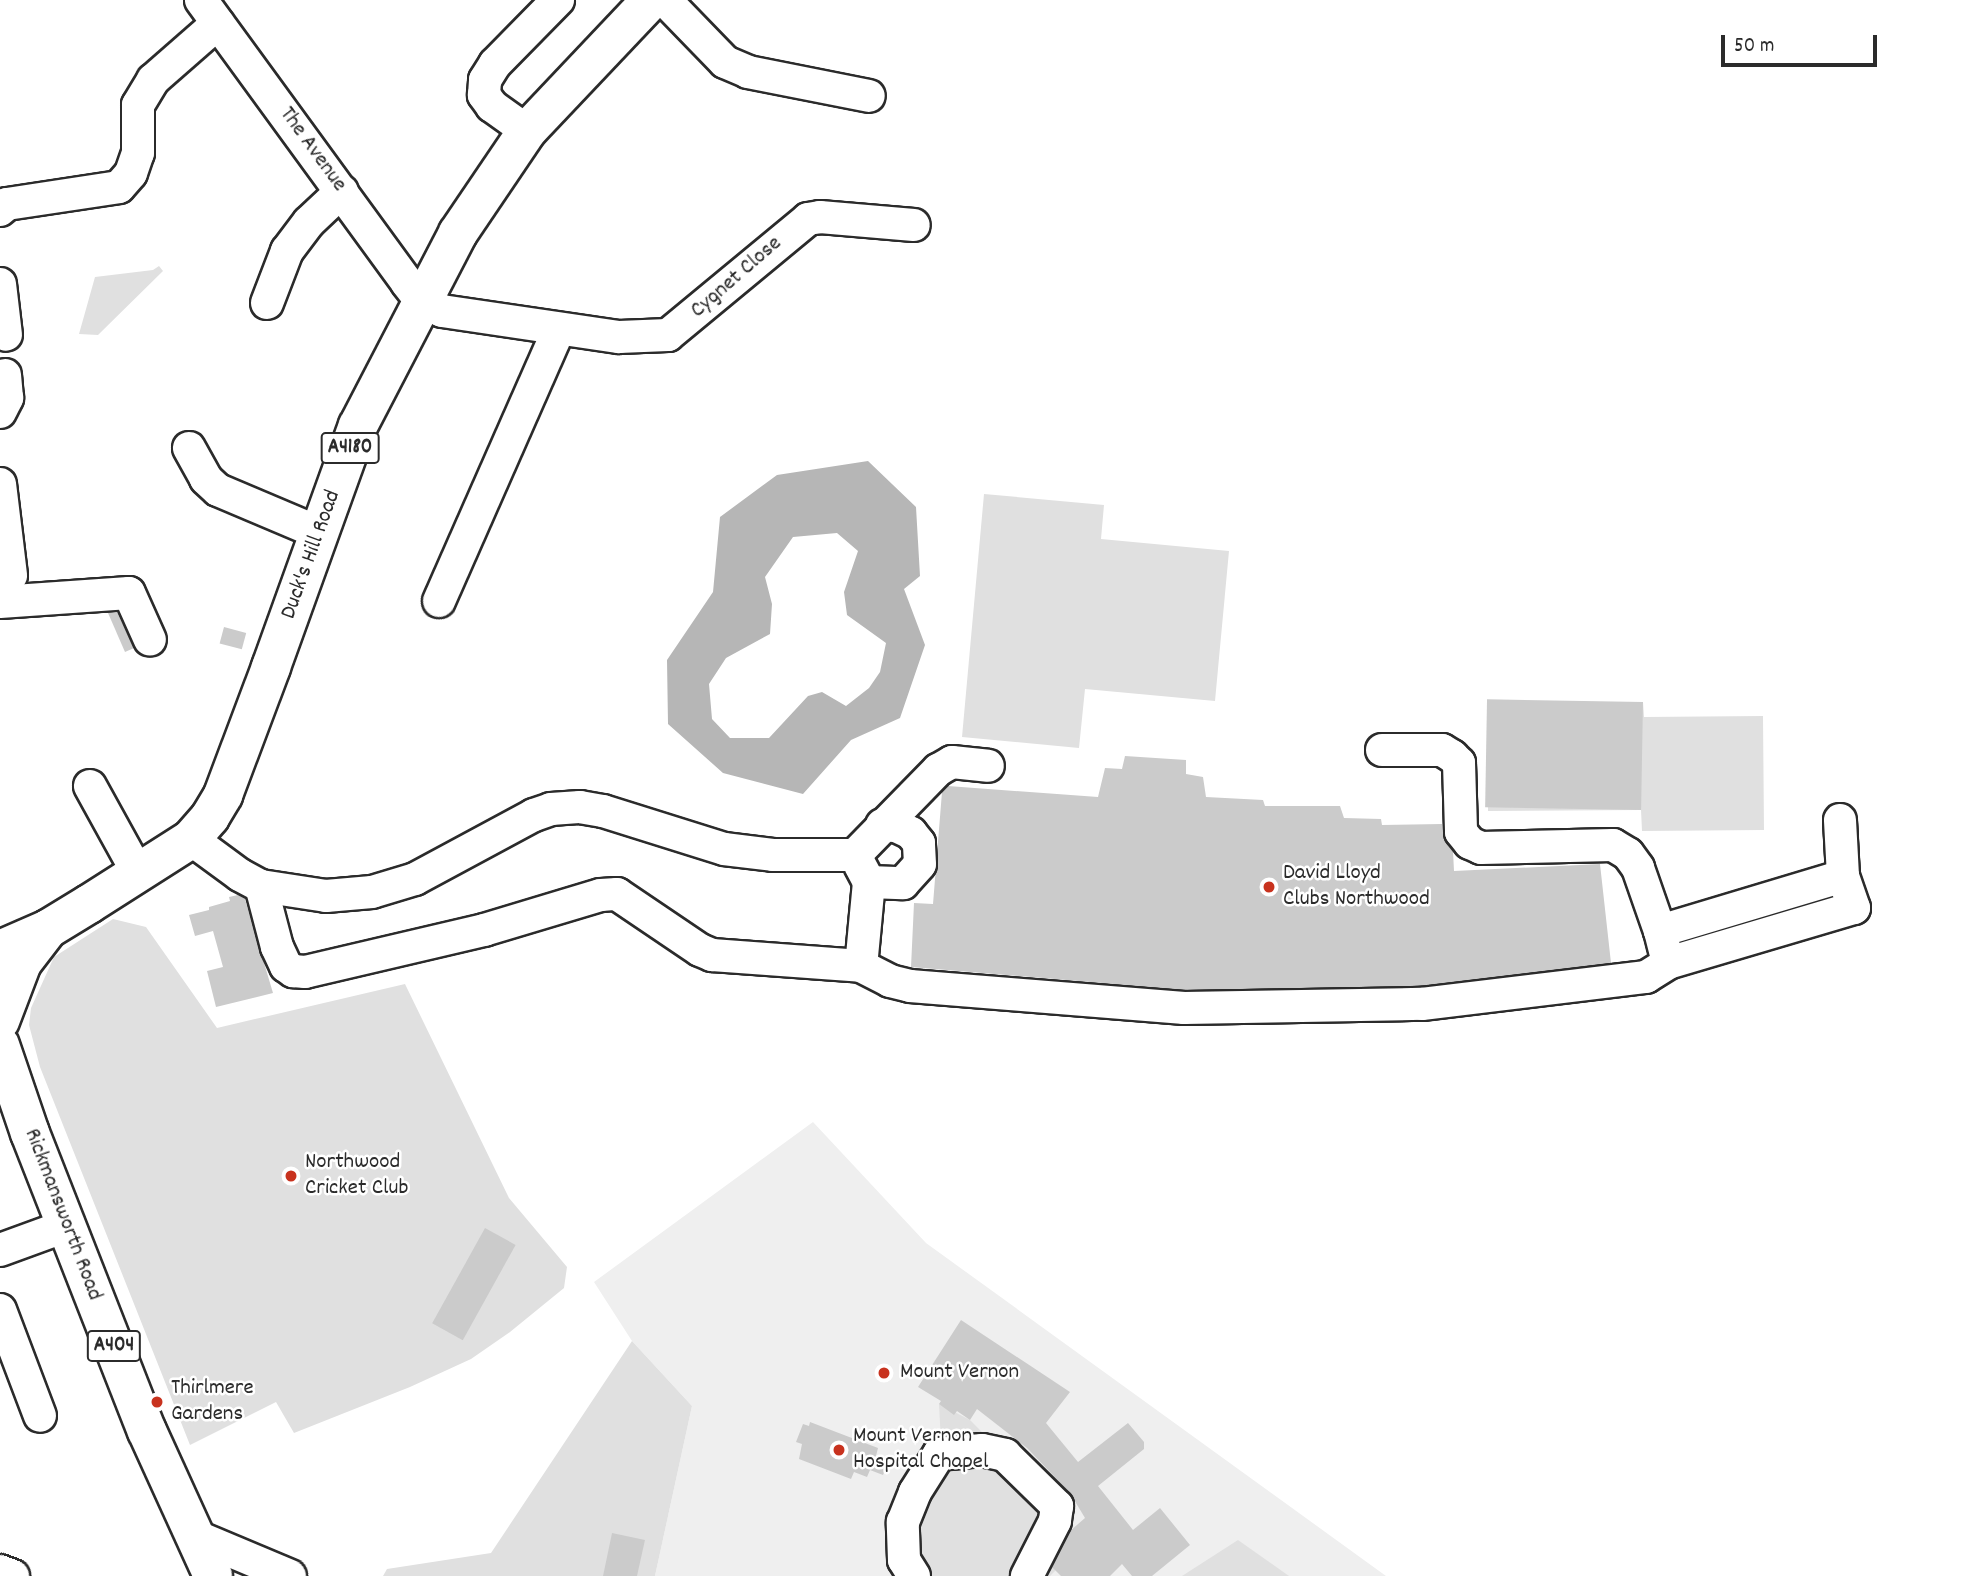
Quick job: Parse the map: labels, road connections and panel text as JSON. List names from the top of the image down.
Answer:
{
  "streets": {
    "main road": [
      "A4180",
      "Duck's Hill Road",
      "Rickmansworth Road",
      "A404"
    ],
    "street": ["The Avenue", "Cygnet Close"]
  },
  "crossings": [
    ["The Avenue", "Cygnet Close"],
    ["The Avenue", "Duck's Hill Road"],
    ["Cygnet Close", "Duck's Hill Road"]
  ],
  "places": [
    "David Lloyd Clubs Northwood",
    "Northwood Cricket Club",
    "Mount Vernon",
    "Thirlmere Gardens",
    "Mount Vernon Hospital Chapel"
  ],
  "scale_bar": "50 m"
}
